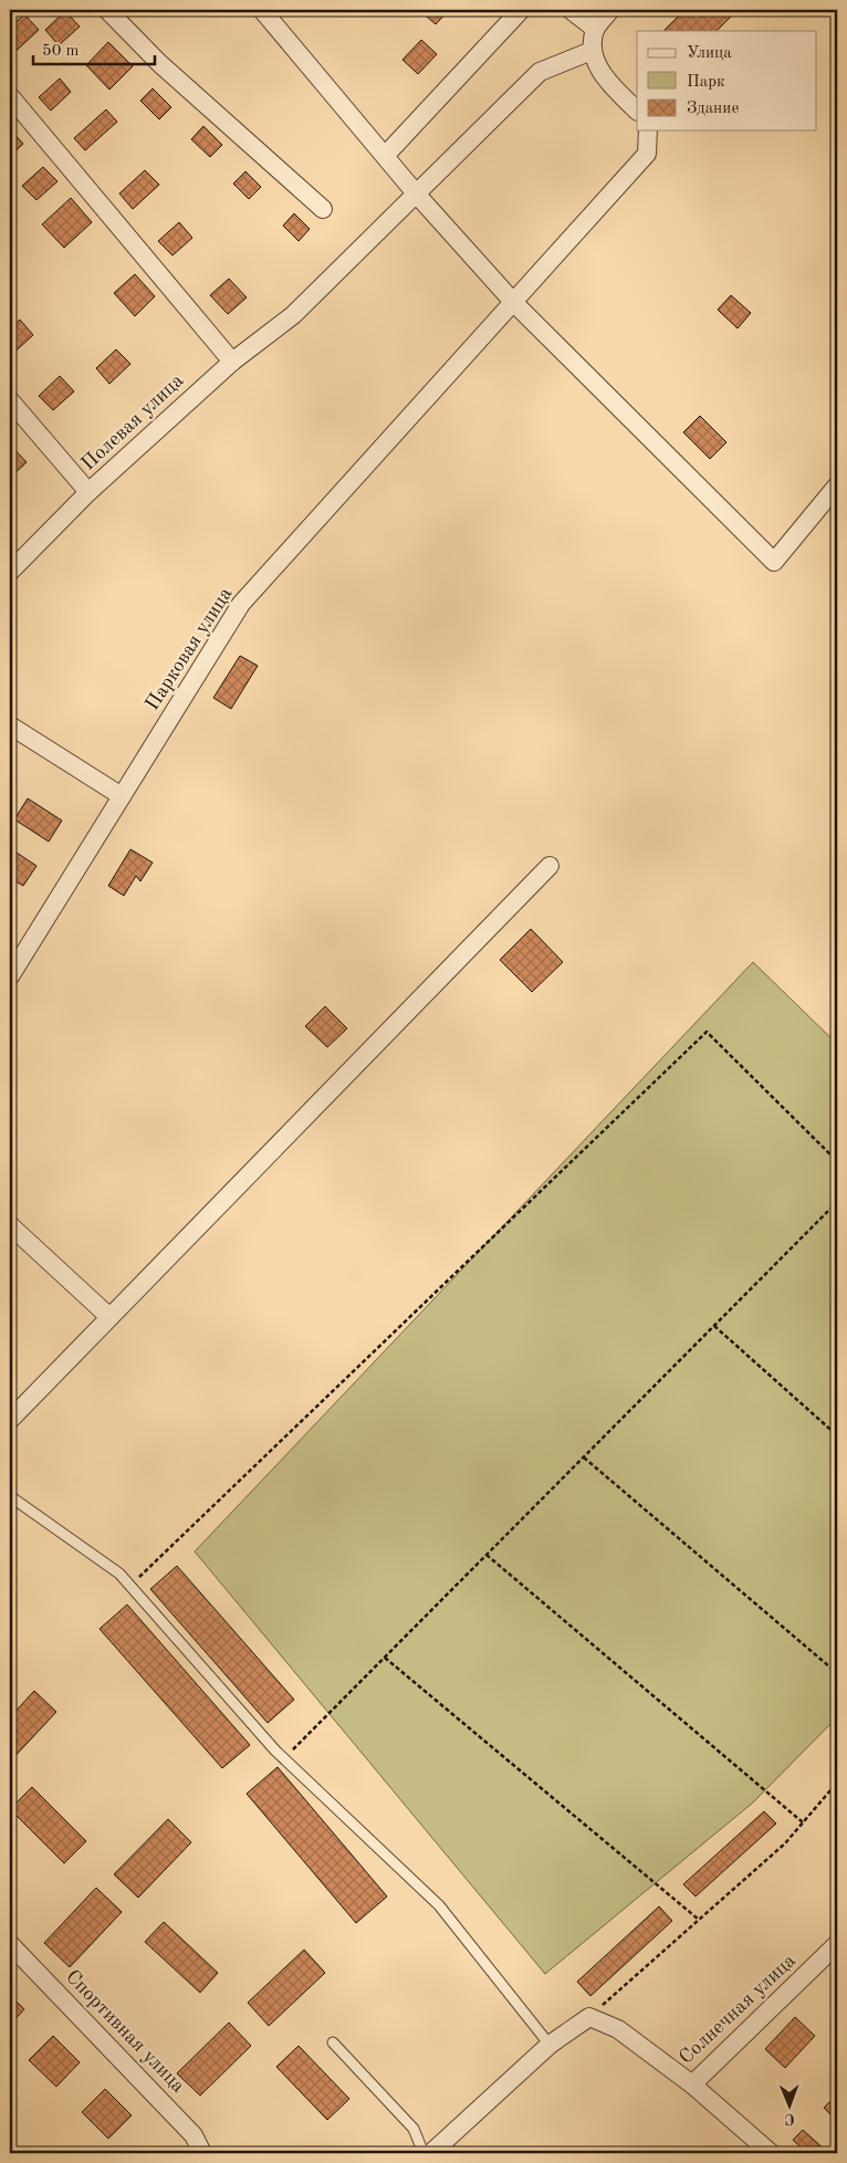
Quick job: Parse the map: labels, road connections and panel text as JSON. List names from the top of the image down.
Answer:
{
  "streets": {
    "street": [
      "Полевая улица",
      "Парковая улица",
      "Солнечная улица",
      "Спортивная улица"
    ]
  },
  "legend": ["Улица", "Парк", "Здание"],
  "scale_bar": "50 m",
  "north": "bottom"
}
